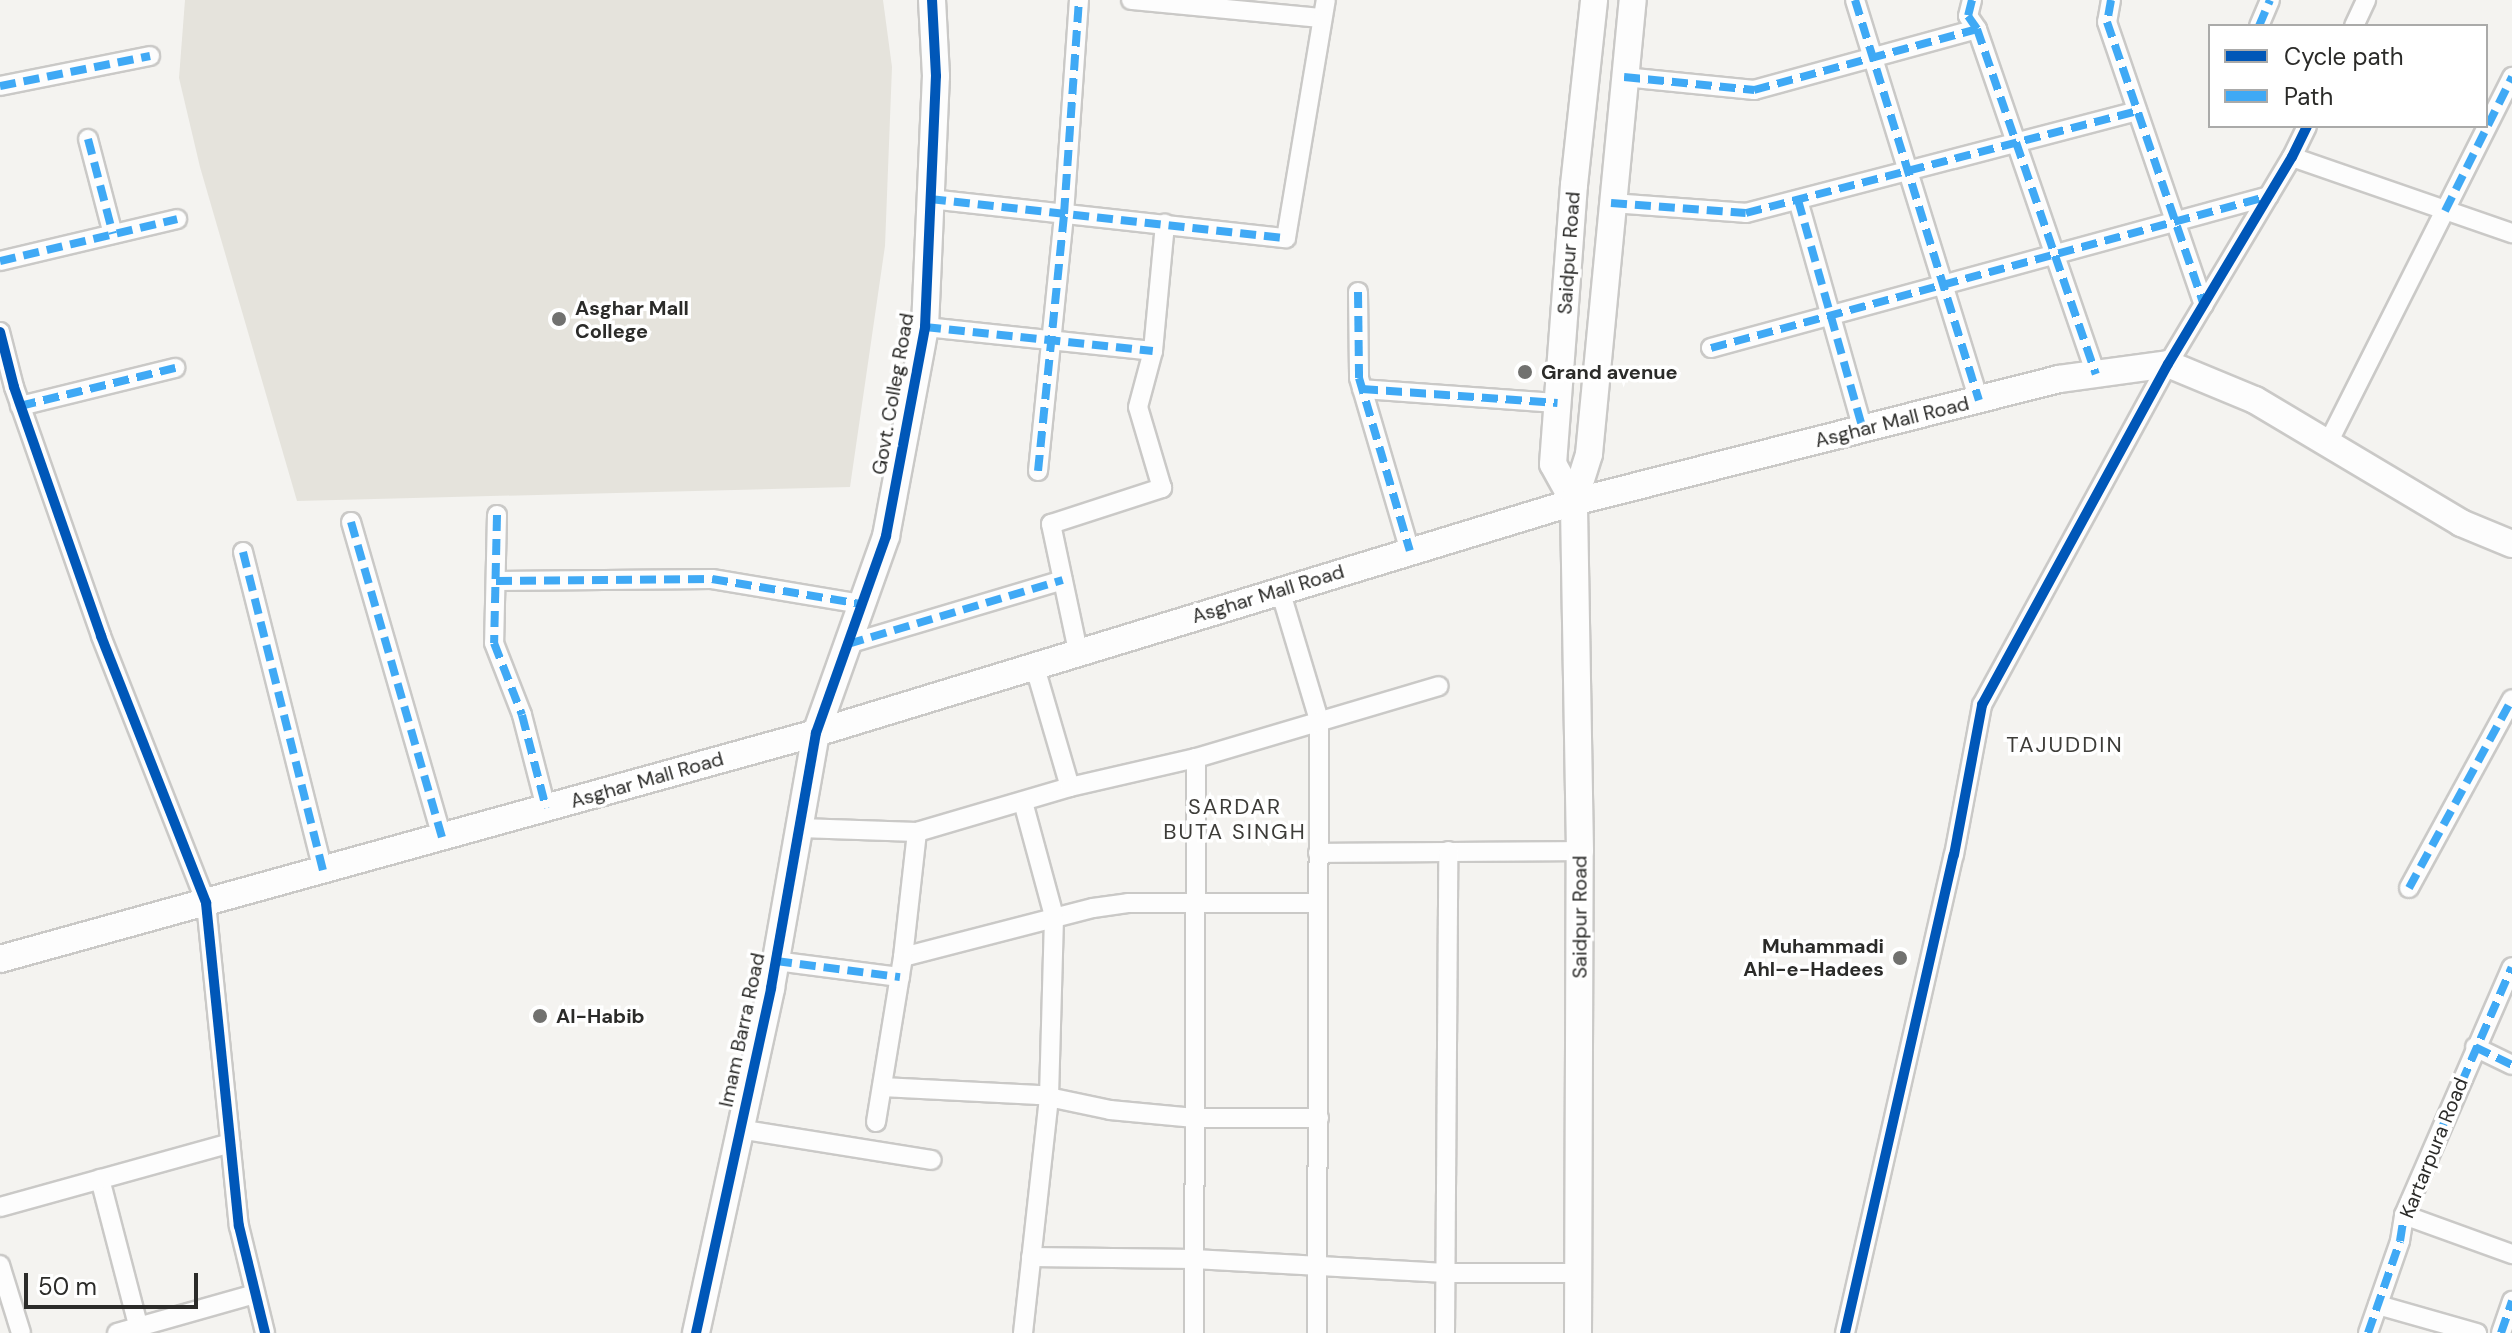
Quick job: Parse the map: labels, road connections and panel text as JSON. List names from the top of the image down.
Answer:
{
  "streets": {
    "main road": [
      "Saidpur Road",
      "Govt. Colleg Road",
      "Asghar Mall Road",
      "Imam Barra Road"
    ],
    "street": ["Kartarpura Road"]
  },
  "crossings": [
    ["Saidpur Road", "Asghar Mall Road"],
    ["Govt. Colleg Road", "Asghar Mall Road"],
    ["Govt. Colleg Road", "Imam Barra Road"],
    ["Asghar Mall Road", "Imam Barra Road"]
  ],
  "districts": ["TAJUDDIN", "SARDAR BUTA SINGH"],
  "places": [
    "Asghar Mall College",
    "Grand avenue",
    "Muhammadi Ahl-e-Hadees",
    "Al-Habib"
  ],
  "legend": ["Cycle path", "Path"],
  "scale_bar": "50 m"
}
